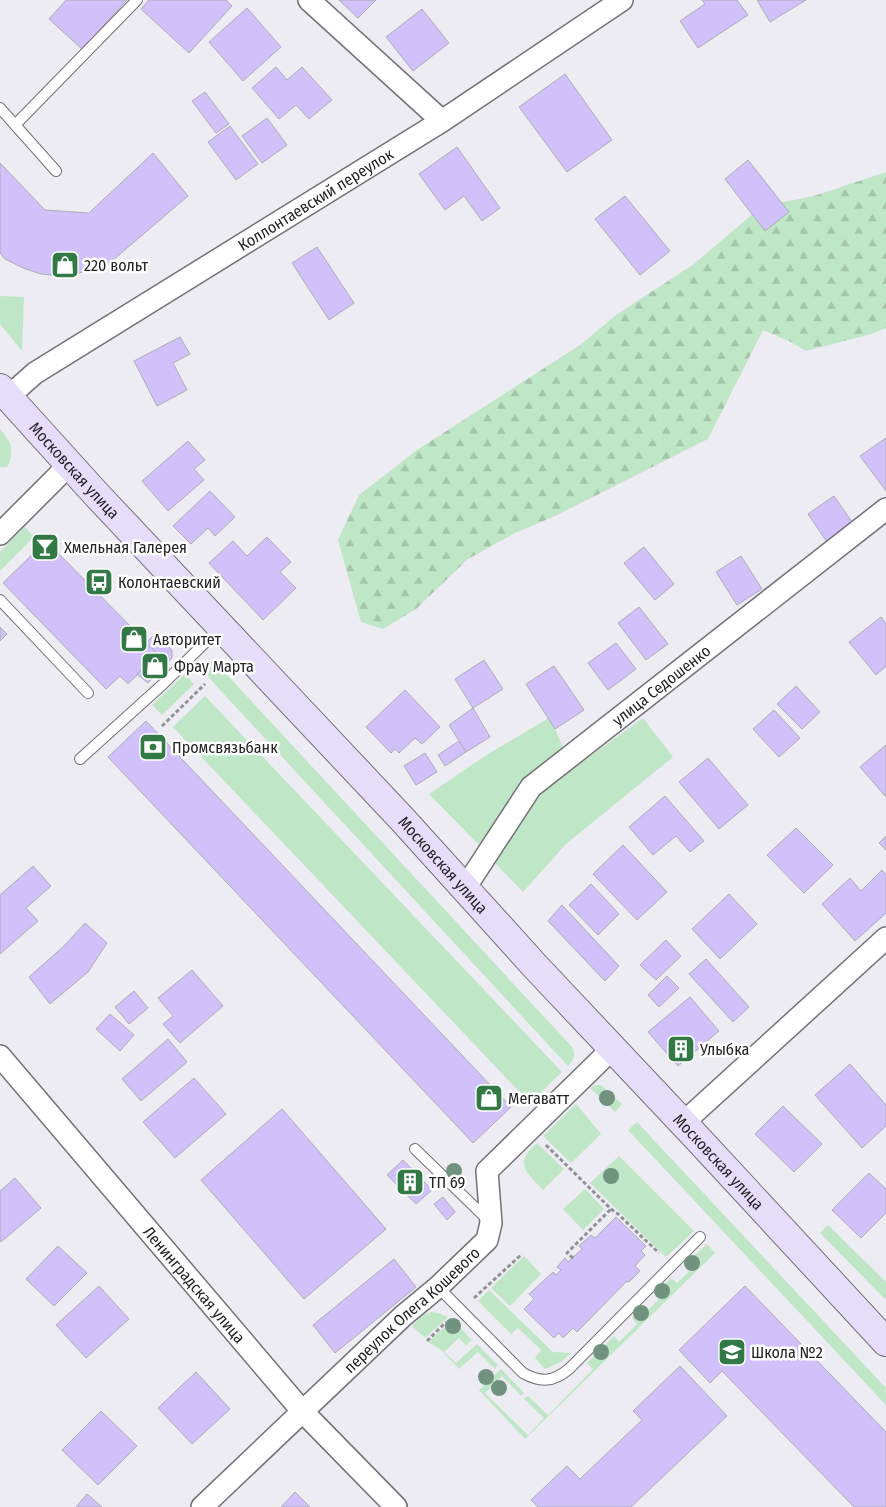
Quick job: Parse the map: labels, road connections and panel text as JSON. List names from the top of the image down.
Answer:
{
  "streets": {
    "main road": ["Московская улица"],
    "street": [
      "Коллонтаевский переулок",
      "улица Седошенко",
      "Ленинградская улица",
      "переулок Олега Кошевого"
    ]
  },
  "crossings": [
    ["Коллонтаевский переулок", "Московская улица"],
    ["Московская улица", "улица Седошенко"],
    ["Московская улица", "переулок Олега Кошевого"],
    ["Ленинградская улица", "переулок Олега Кошевого"]
  ],
  "places": {
    "shop": [
      "220 вольт",
      "Авторитет",
      "Фрау Марта",
      "Мегаватт"
    ],
    "bar": ["Хмельная Галерея"],
    "bus stop": ["Колонтаевский"],
    "bank": ["Промсвязьбанк"],
    "building": ["Улыбка", "ТП 69"],
    "school or university": ["Школа №2"]
  }
}
